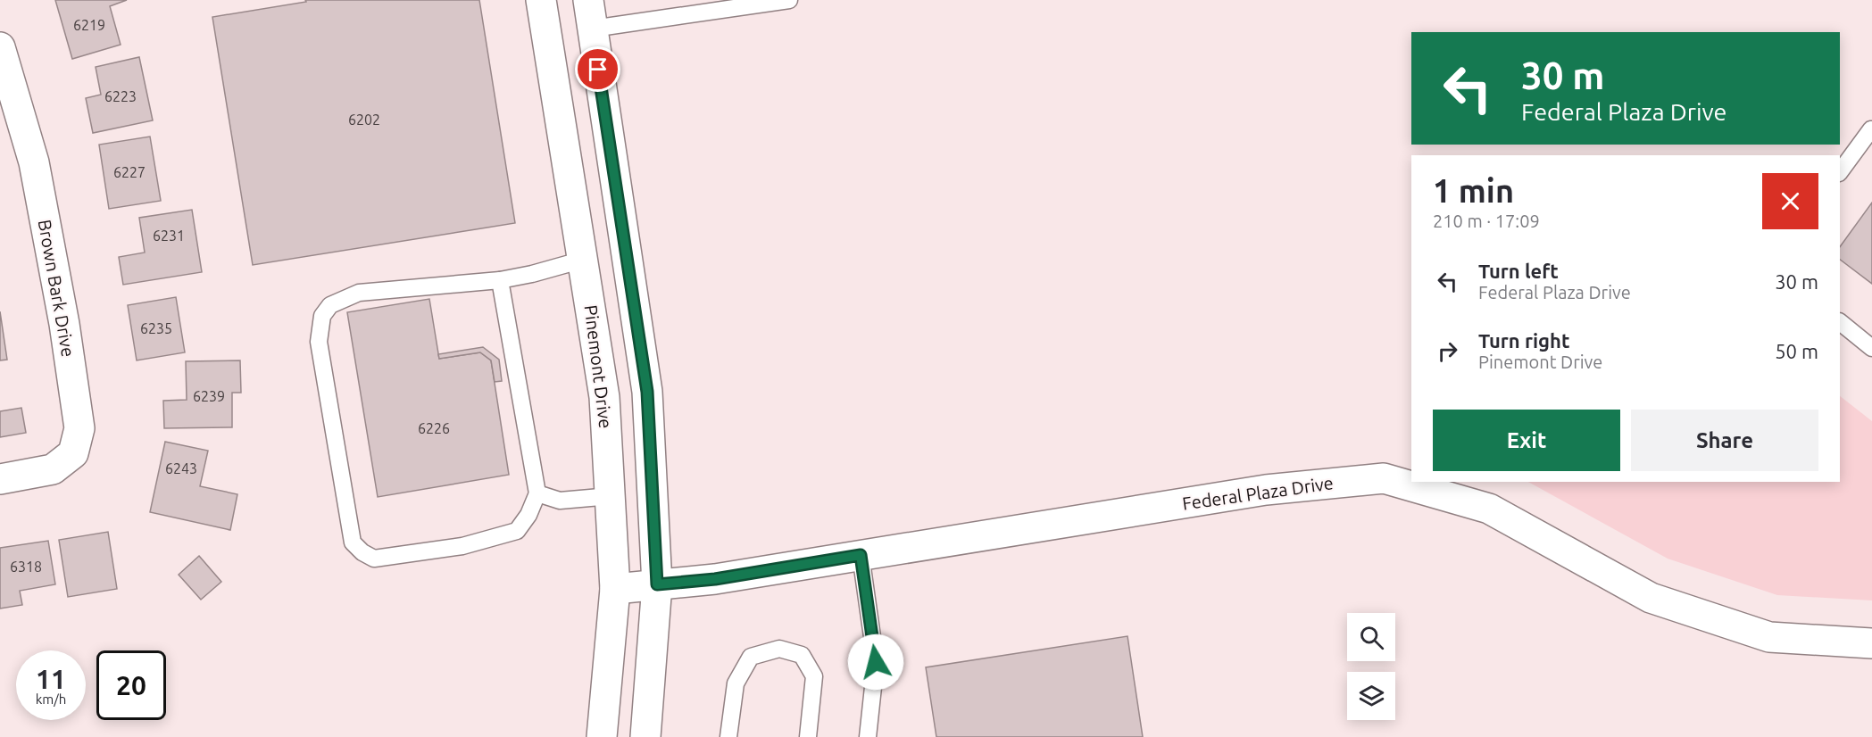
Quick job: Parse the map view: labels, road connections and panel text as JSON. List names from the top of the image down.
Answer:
{
  "streets": {
    "street": ["Brown Bark Drive", "Pinemont Drive", "Federal Plaza Drive"]
  },
  "crossings": [
    ["Pinemont Drive", "Federal Plaza Drive"]
  ],
  "house_numbers": [
    "6219",
    "6223",
    "6202",
    "6227",
    "6231",
    "6235",
    "6239",
    "6226",
    "6243",
    "6318"
  ],
  "page": {
    "turn": ["30 m", "Federal Plaza Drive"],
    "heading": ["1 min", "210 m · 17:09"],
    "list": [
      {
        "name": "Turn left",
        "note": "Federal Plaza Drive",
        "value": "30 m"
      },
      {
        "name": "Turn right",
        "note": "Pinemont Drive",
        "value": "50 m"
      }
    ],
    "buttons": ["Exit", "Share"],
    "speed": "11 km/h",
    "limit": "20"
  }
}
